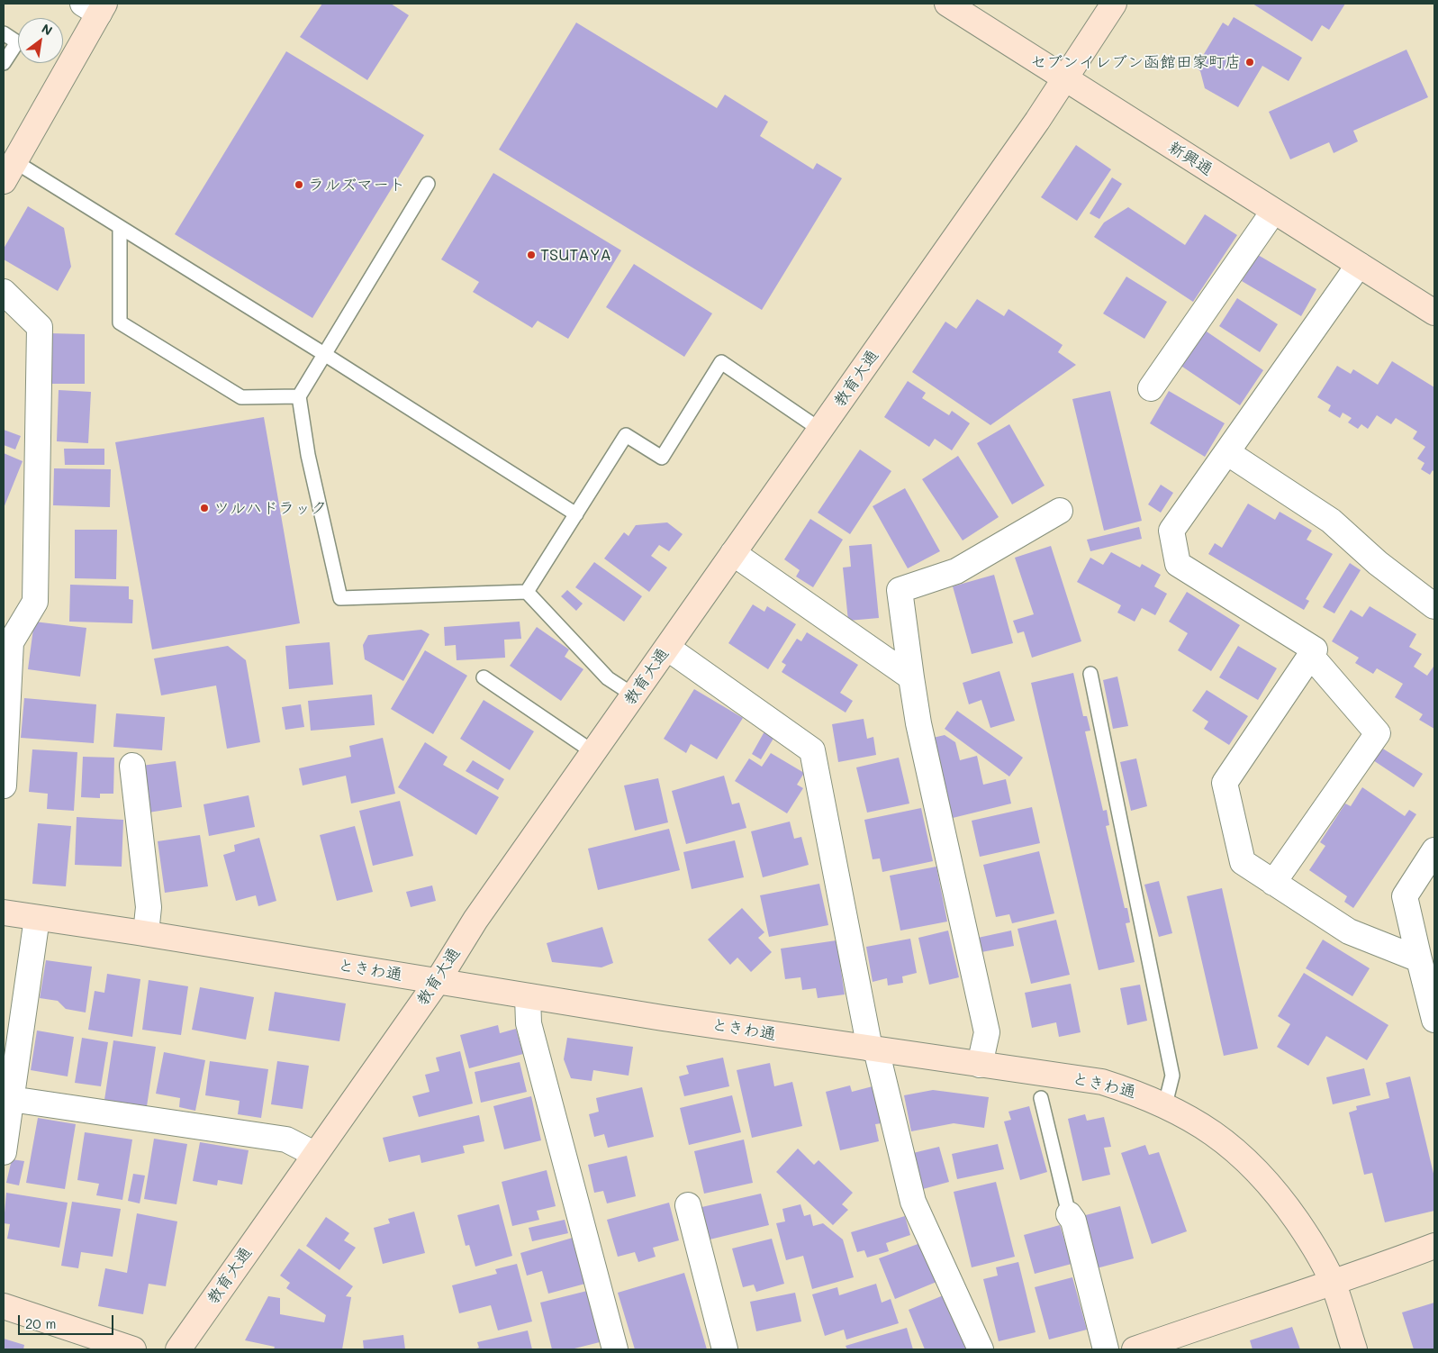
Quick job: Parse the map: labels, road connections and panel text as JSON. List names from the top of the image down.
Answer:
{
  "streets": {
    "street": ["新興通", "教育大通", "ときわ通"]
  },
  "crossings": [
    ["新興通", "教育大通"],
    ["教育大通", "ときわ通"]
  ],
  "places": [
    "セブンイレブン函館田家町店",
    "ラルズマート",
    "TSUTAYA",
    "ツルハドラック"
  ],
  "scale_bar": "20 m",
  "north": "top right"
}
